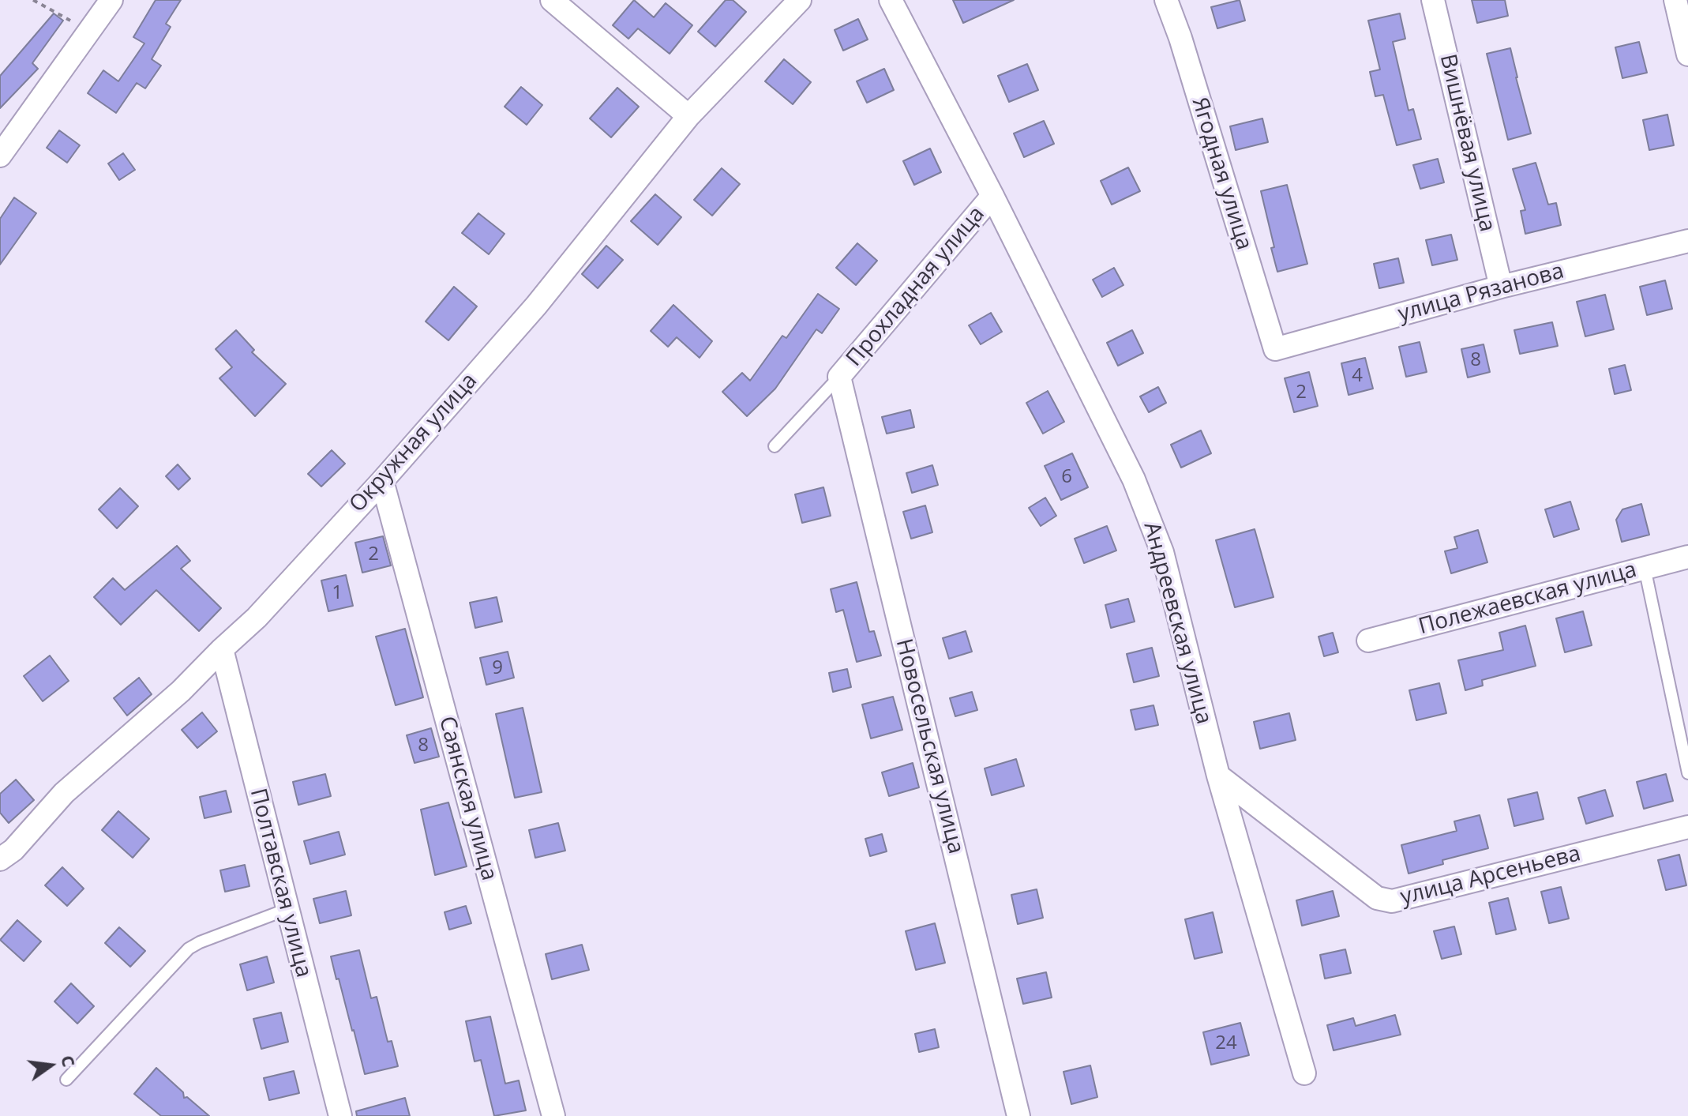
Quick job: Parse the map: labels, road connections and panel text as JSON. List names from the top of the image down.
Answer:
{
  "streets": {
    "street": [
      "Вишнёвая улица",
      "Ягодная улица",
      "Прохладная улица",
      "улица Рязанова",
      "Окружная улица",
      "Полежаевская улица",
      "Андреевская улица",
      "Новосельская улица",
      "Саянская улица",
      "улица Арсеньева",
      "Полтавская улица"
    ]
  },
  "crossings": [
    ["Вишнёвая улица", "улица Рязанова"],
    ["Ягодная улица", "улица Рязанова"],
    ["Прохладная улица", "Андреевская улица"],
    ["Прохладная улица", "Новосельская улица"],
    ["Окружная улица", "Саянская улица"],
    ["Окружная улица", "Полтавская улица"],
    ["Андреевская улица", "улица Арсеньева"]
  ],
  "house_numbers": [
    "8",
    "4",
    "2",
    "6",
    "2",
    "1",
    "9",
    "8",
    "24"
  ],
  "north": "right"
}
